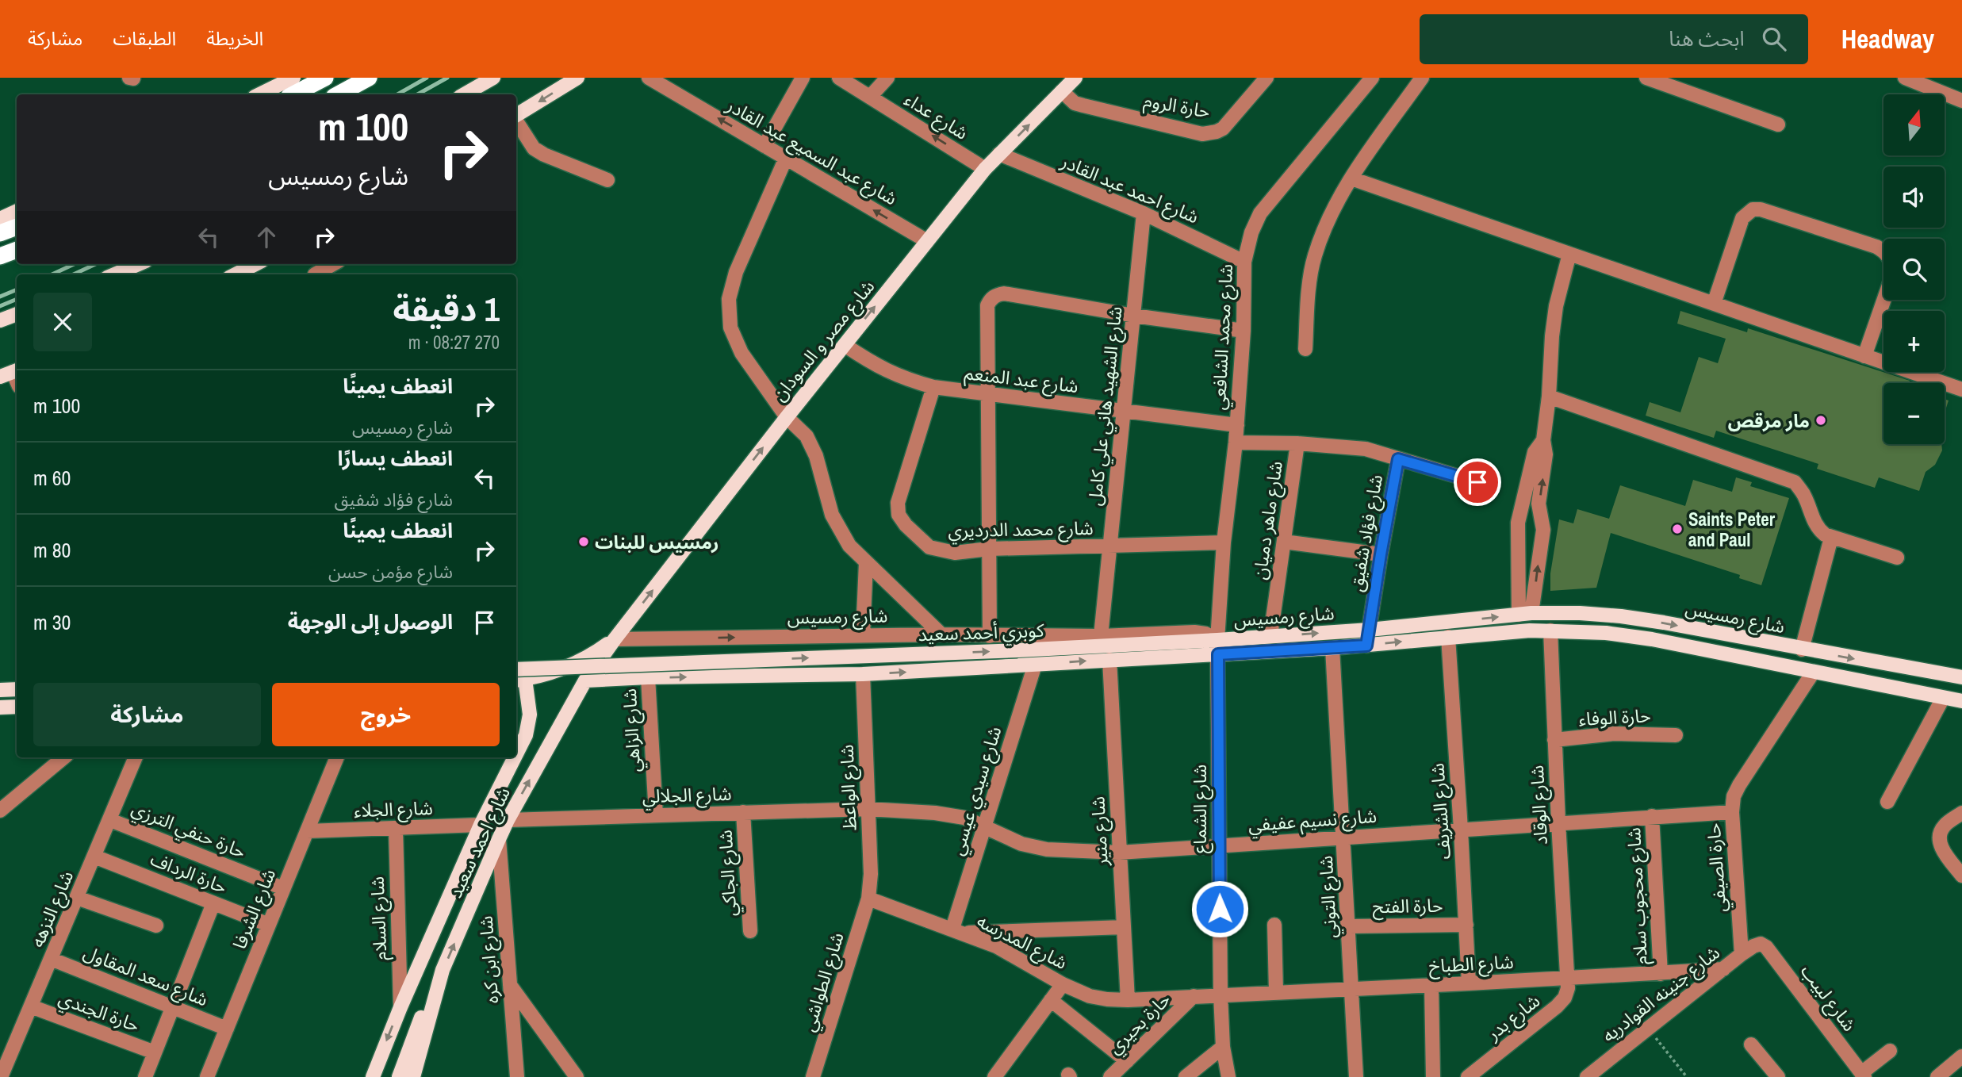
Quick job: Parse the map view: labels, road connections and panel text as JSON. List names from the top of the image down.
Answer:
{
  "streets": {
    "main road": [
      "شارع مصر و السودان",
      "شارع رمسيس",
      "كوبري أحمد سعيد",
      "شارع احمد سعيد"
    ],
    "street": [
      "حارة الروم",
      "شارع عداء",
      "شارع عبد السميع عبد القادر",
      "شارع احمد عبد القادر",
      "شارع محمد الشافعي",
      "شارع عبد المنعم",
      "شارع الشهيد هاني علي كامل",
      "شارع ماهر دميان",
      "شارع محمد الدرديري",
      "شارع فؤاد شفيق",
      "حارة الوفاء",
      "شارع الزاهي",
      "شارع الواعظ",
      "شارع سيدي عيسي",
      "شارع الجلالي",
      "شارع الوقاد",
      "شارع الجلاء",
      "شارع الشماع",
      "شارع الشريف",
      "شارع نسيم عفيفي",
      "حارة حنفي الترزي",
      "شارع منير",
      "حارة الصيفي",
      "حارة الرداف",
      "شارع الجاكي",
      "شارع محجوب سلام",
      "شارع التوني",
      "حارة الفتح",
      "شارع النزهه",
      "شارع الشرفا",
      "شارع السلام",
      "شارع المدرسه",
      "شارع ابن كره",
      "شارع الطباخ",
      "شارع سعد المقاول",
      "شارع الطواشي",
      "شارع جنينه القوادريه",
      "شارع لبيب",
      "حارة الجندي",
      "شارع بدر",
      "حارة بحيري"
    ]
  },
  "crossings": [
    ["حارة الروم", "شارع مصر و السودان"],
    ["شارع عداء", "شارع مصر و السودان"],
    ["شارع عبد السميع عبد القادر", "شارع مصر و السودان"],
    ["شارع احمد عبد القادر", "شارع محمد الشافعي"],
    ["شارع احمد عبد القادر", "شارع مصر و السودان"],
    ["شارع احمد عبد القادر", "شارع الشهيد هاني علي كامل"],
    ["شارع محمد الشافعي", "شارع عبد المنعم"],
    ["شارع محمد الشافعي", "شارع محمد الدرديري"],
    ["شارع محمد الشافعي", "شارع رمسيس"],
    ["شارع محمد الشافعي", "كوبري أحمد سعيد"],
    ["شارع محمد الشافعي", "شارع الشماع"],
    ["شارع مصر و السودان", "شارع عبد المنعم"],
    ["شارع مصر و السودان", "شارع رمسيس"],
    ["شارع مصر و السودان", "شارع احمد سعيد"],
    ["شارع عبد المنعم", "شارع الشهيد هاني علي كامل"],
    ["شارع عبد المنعم", "شارع محمد الدرديري"],
    ["شارع الشهيد هاني علي كامل", "شارع محمد الدرديري"],
    ["شارع الشهيد هاني علي كامل", "شارع رمسيس"],
    ["شارع ماهر دميان", "شارع رمسيس"],
    ["شارع فؤاد شفيق", "شارع رمسيس"],
    ["شارع رمسيس", "كوبري أحمد سعيد"],
    ["شارع رمسيس", "شارع الزاهي"],
    ["شارع رمسيس", "شارع الواعظ"],
    ["شارع رمسيس", "شارع سيدي عيسي"],
    ["شارع رمسيس", "شارع الوقاد"],
    ["شارع رمسيس", "شارع الشماع"],
    ["شارع رمسيس", "شارع الشريف"],
    ["شارع رمسيس", "شارع منير"],
    ["شارع رمسيس", "شارع احمد سعيد"],
    ["شارع رمسيس", "حارة الصيفي"],
    ["شارع رمسيس", "شارع التوني"],
    ["كوبري أحمد سعيد", "شارع الشماع"],
    ["حارة الوفاء", "شارع الوقاد"],
    ["شارع الزاهي", "شارع الجلالي"],
    ["شارع الواعظ", "شارع الجلالي"],
    ["شارع الواعظ", "شارع نسيم عفيفي"],
    ["شارع الواعظ", "شارع المدرسه"],
    ["شارع الواعظ", "شارع الطواشي"],
    ["شارع سيدي عيسي", "شارع نسيم عفيفي"],
    ["شارع سيدي عيسي", "شارع المدرسه"],
    ["شارع الجلالي", "شارع نسيم عفيفي"],
    ["شارع الجلالي", "شارع احمد سعيد"],
    ["شارع الجلالي", "شارع الجاكي"],
    ["شارع الوقاد", "شارع نسيم عفيفي"],
    ["شارع الوقاد", "شارع الطباخ"],
    ["شارع الوقاد", "شارع بدر"],
    ["شارع الجلاء", "شارع احمد سعيد"],
    ["شارع الجلاء", "شارع الشرفا"],
    ["شارع الجلاء", "شارع السلام"],
    ["شارع الشماع", "شارع نسيم عفيفي"],
    ["شارع الشماع", "شارع الطباخ"],
    ["شارع الشريف", "شارع نسيم عفيفي"],
    ["شارع الشريف", "حارة الفتح"],
    ["شارع الشريف", "شارع الطباخ"],
    ["شارع نسيم عفيفي", "شارع منير"],
    ["شارع نسيم عفيفي", "حارة الصيفي"],
    ["شارع نسيم عفيفي", "شارع محجوب سلام"],
    ["شارع نسيم عفيفي", "شارع التوني"],
    ["حارة حنفي الترزي", "شارع النزهه"],
    ["حارة حنفي الترزي", "شارع الشرفا"],
    ["شارع منير", "شارع المدرسه"],
    ["شارع احمد سعيد", "شارع السلام"],
    ["شارع احمد سعيد", "شارع ابن كره"],
    ["حارة الصيفي", "شارع جنينه القوادريه"],
    ["حارة الرداف", "شارع النزهه"],
    ["حارة الرداف", "شارع الشرفا"],
    ["شارع محجوب سلام", "شارع الطباخ"],
    ["شارع التوني", "حارة الفتح"],
    ["شارع التوني", "شارع الطباخ"],
    ["شارع النزهه", "شارع سعد المقاول"],
    ["شارع النزهه", "حارة الجندي"],
    ["شارع الشرفا", "شارع سعد المقاول"],
    ["شارع المدرسه", "شارع الطباخ"],
    ["شارع المدرسه", "شارع الطواشي"],
    ["شارع المدرسه", "حارة بحيري"],
    ["شارع الطباخ", "شارع جنينه القوادريه"],
    ["شارع الطباخ", "شارع بدر"],
    ["شارع الطباخ", "حارة بحيري"],
    ["شارع جنينه القوادريه", "شارع لبيب"]
  ],
  "one_way": [
    "شارع عداء",
    "شارع عبد السميع عبد القادر",
    "شارع مصر و السودان",
    "شارع رمسيس",
    "كوبري أحمد سعيد"
  ],
  "places": ["مار مرقص", "Saints Peter and Paul", "رمسيس للبنات"],
  "north": "top",
  "page": {
    "header": "Headway",
    "search": "ابحث هنا",
    "nav": ["الخريطة", "الطبقات", "مشاركة"],
    "map_buttons": ["+", "−"],
    "turn": ["100 m", "شارع رمسيس"],
    "heading": ["1 دقيقة", "270 m · 08:27"],
    "list": [
      {
        "name": "انعطف يمينًا",
        "note": "شارع رمسيس",
        "value": "100 m"
      },
      {
        "name": "انعطف يسارًا",
        "note": "شارع فؤاد شفيق",
        "value": "60 m"
      },
      {
        "name": "انعطف يمينًا",
        "note": "شارع مؤمن حسن",
        "value": "80 m"
      },
      {
        "name": "الوصول إلى الوجهة",
        "value": "30 m"
      }
    ],
    "buttons": ["خروج", "مشاركة"]
  }
}
